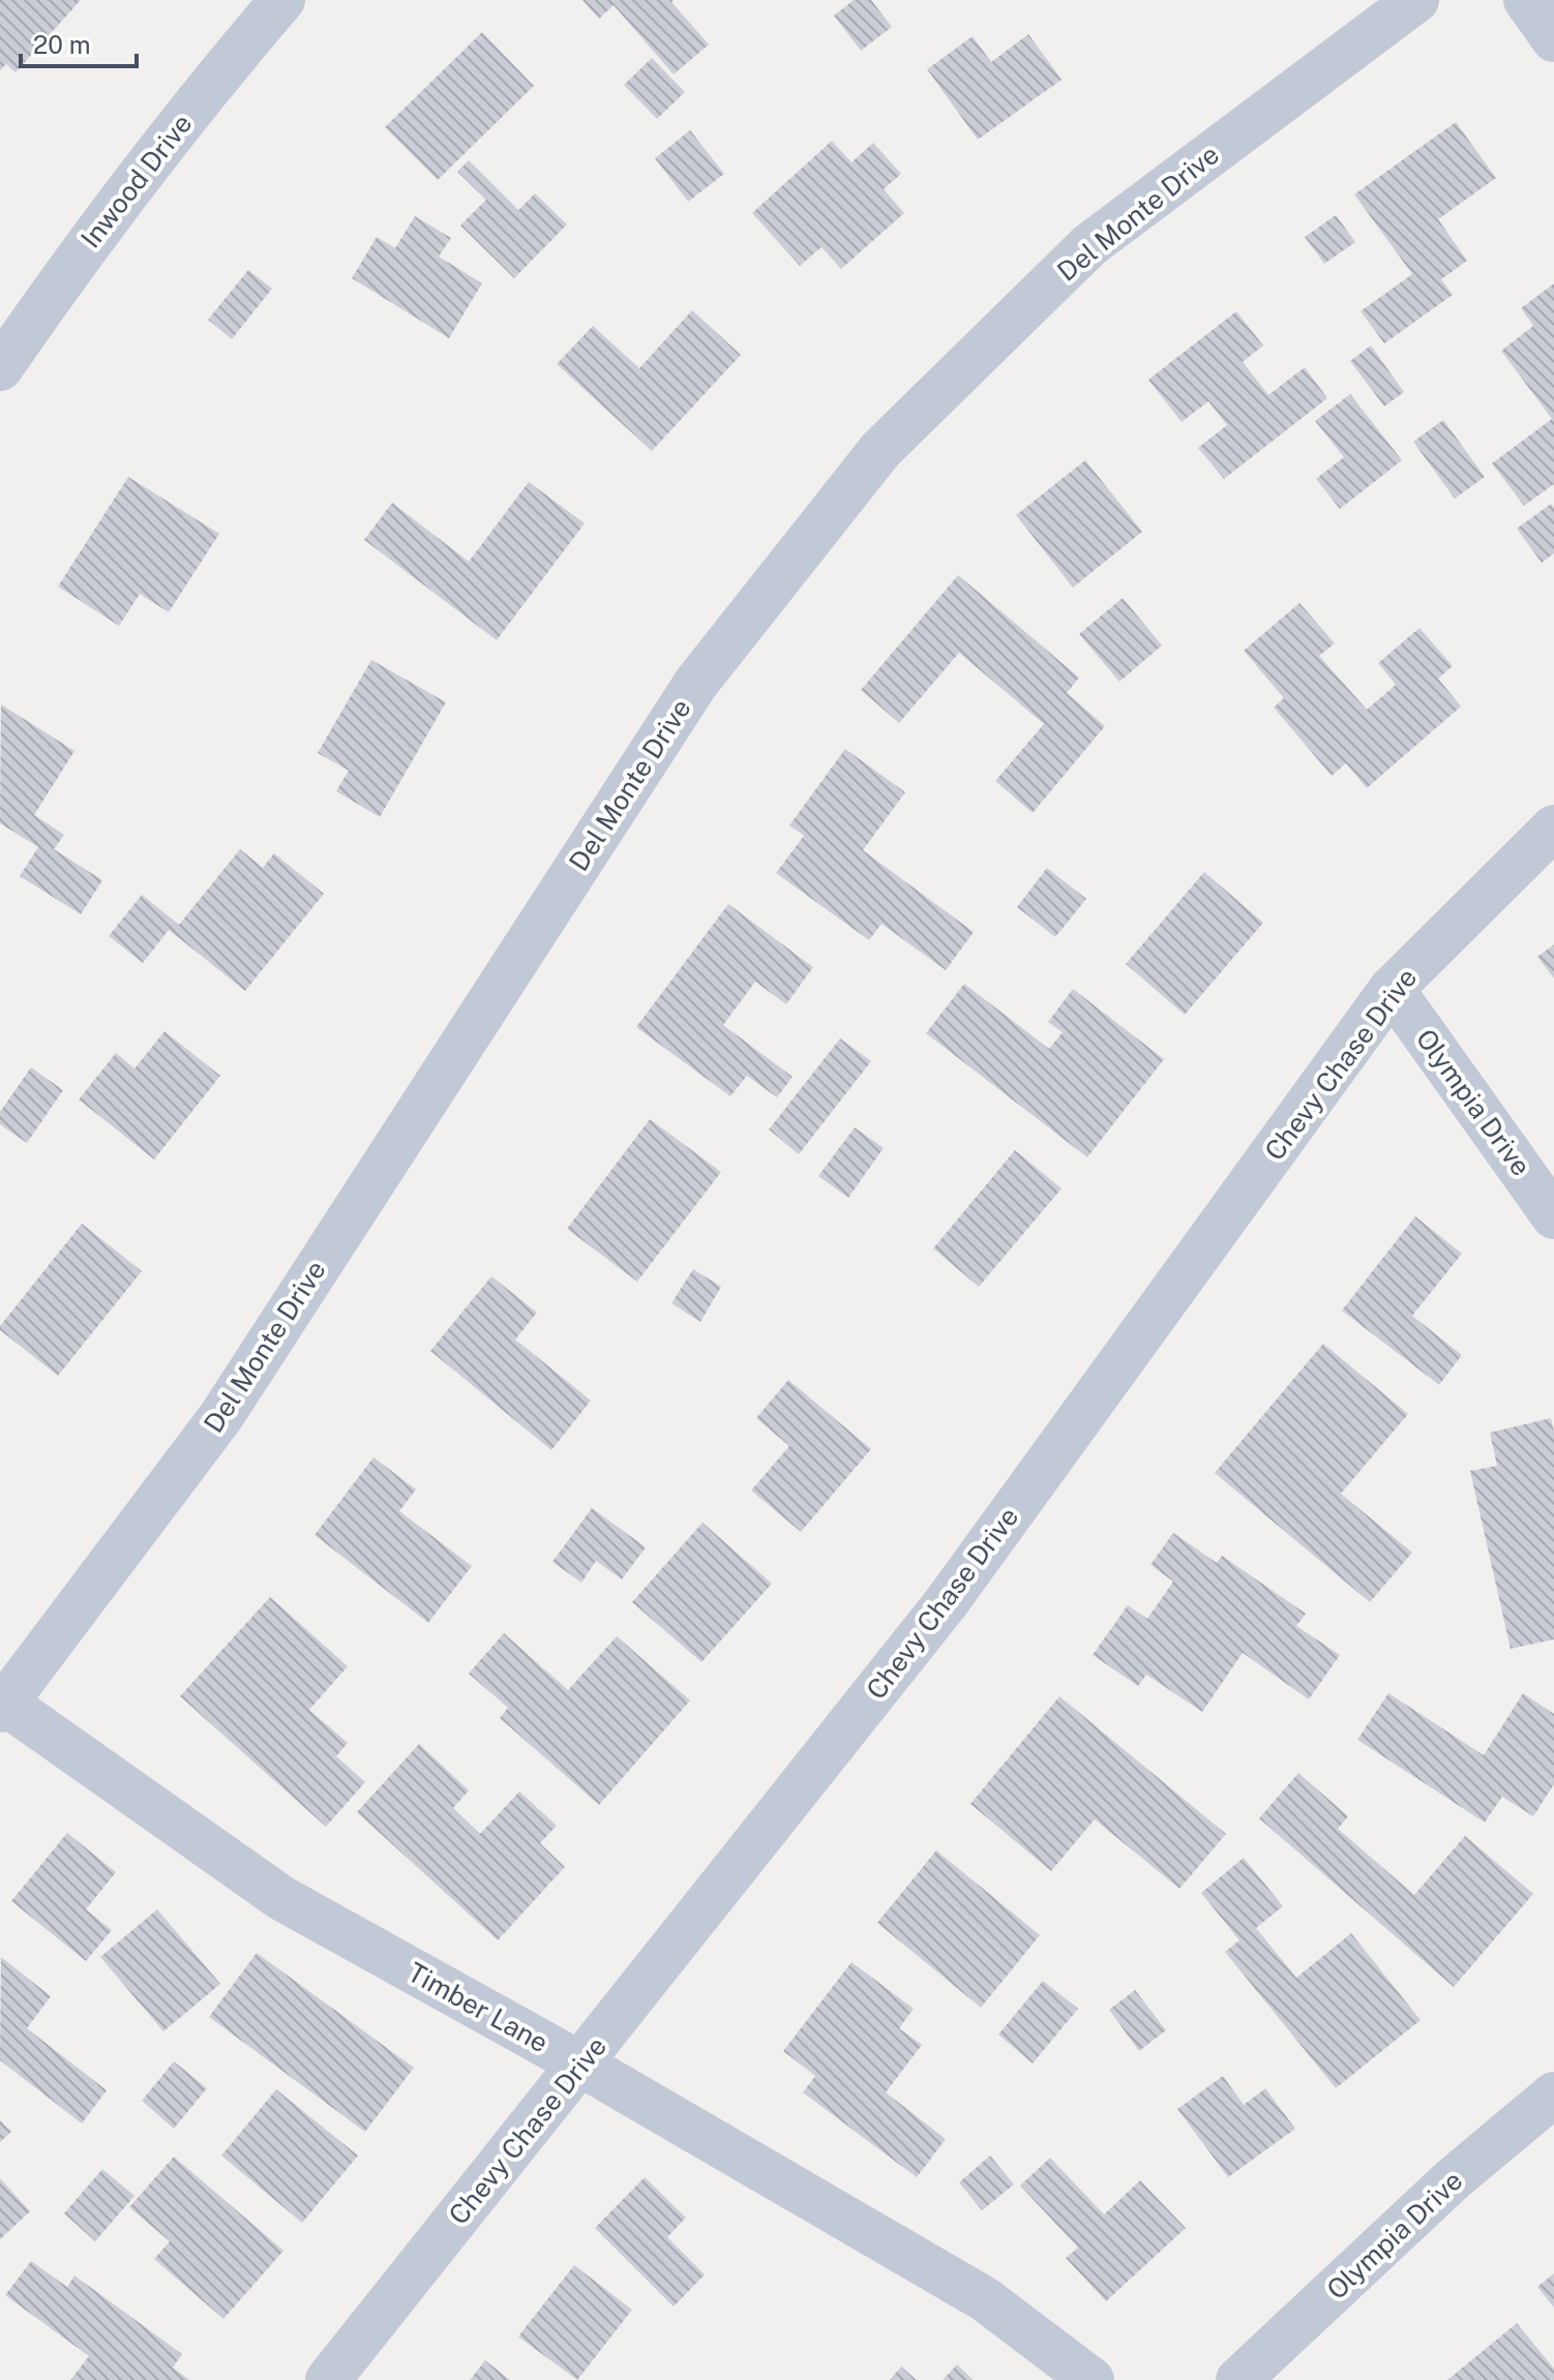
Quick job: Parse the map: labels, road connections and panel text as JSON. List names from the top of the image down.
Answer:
{
  "streets": {
    "street": [
      "Inwood Drive",
      "Del Monte Drive",
      "Chevy Chase Drive",
      "Olympia Drive",
      "Timber Lane"
    ]
  },
  "crossings": [
    ["Del Monte Drive", "Timber Lane"],
    ["Chevy Chase Drive", "Olympia Drive"],
    ["Chevy Chase Drive", "Timber Lane"]
  ],
  "scale_bar": "20 m"
}
